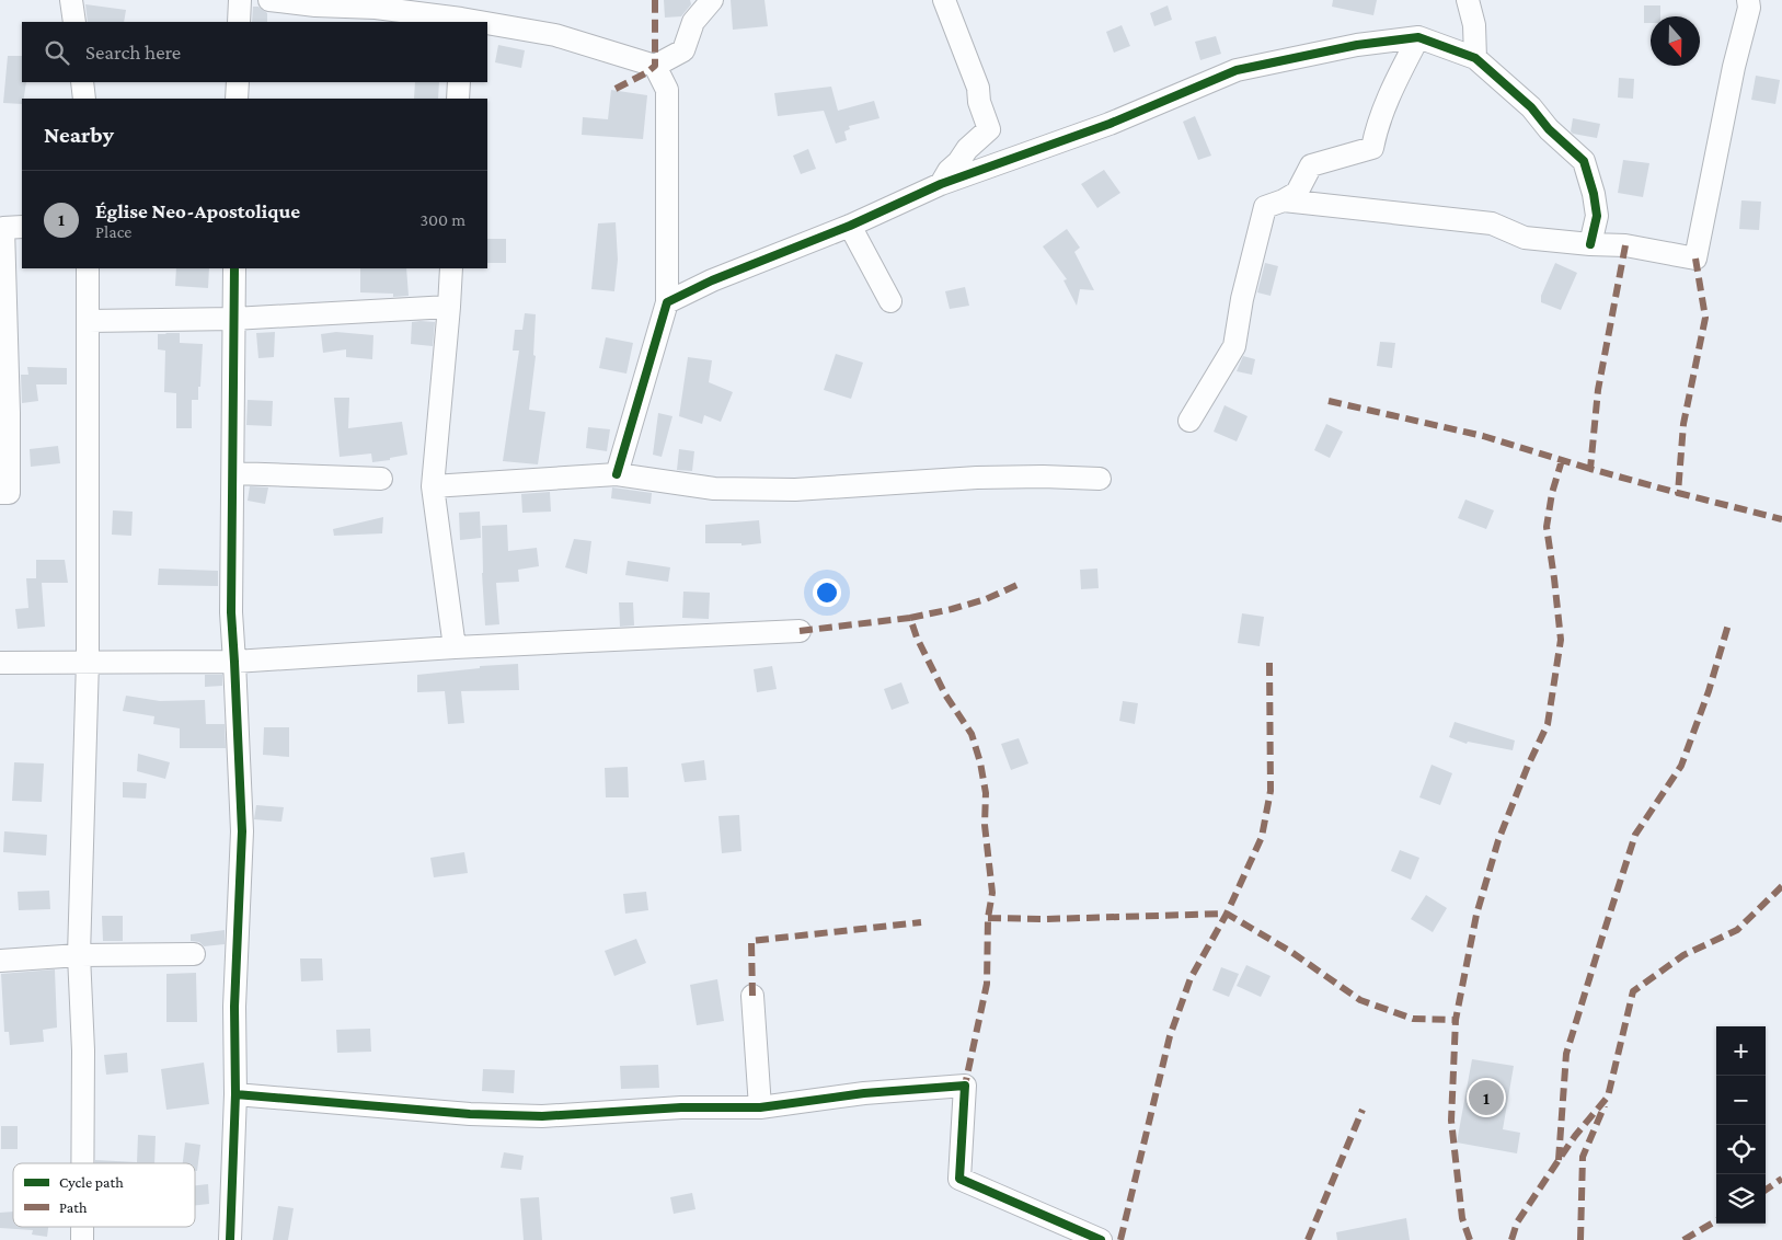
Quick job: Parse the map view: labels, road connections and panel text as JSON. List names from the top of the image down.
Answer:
{
  "legend": ["Cycle path", "Path"],
  "north": "bottom",
  "page": {
    "search": "Search here",
    "heading": "Nearby",
    "list": [
      {
        "mark": "1",
        "name": "Église Neo-Apostolique",
        "note": "Place",
        "value": "300 m"
      }
    ],
    "map_buttons": ["+", "−"],
    "pins": "1"
  }
}
